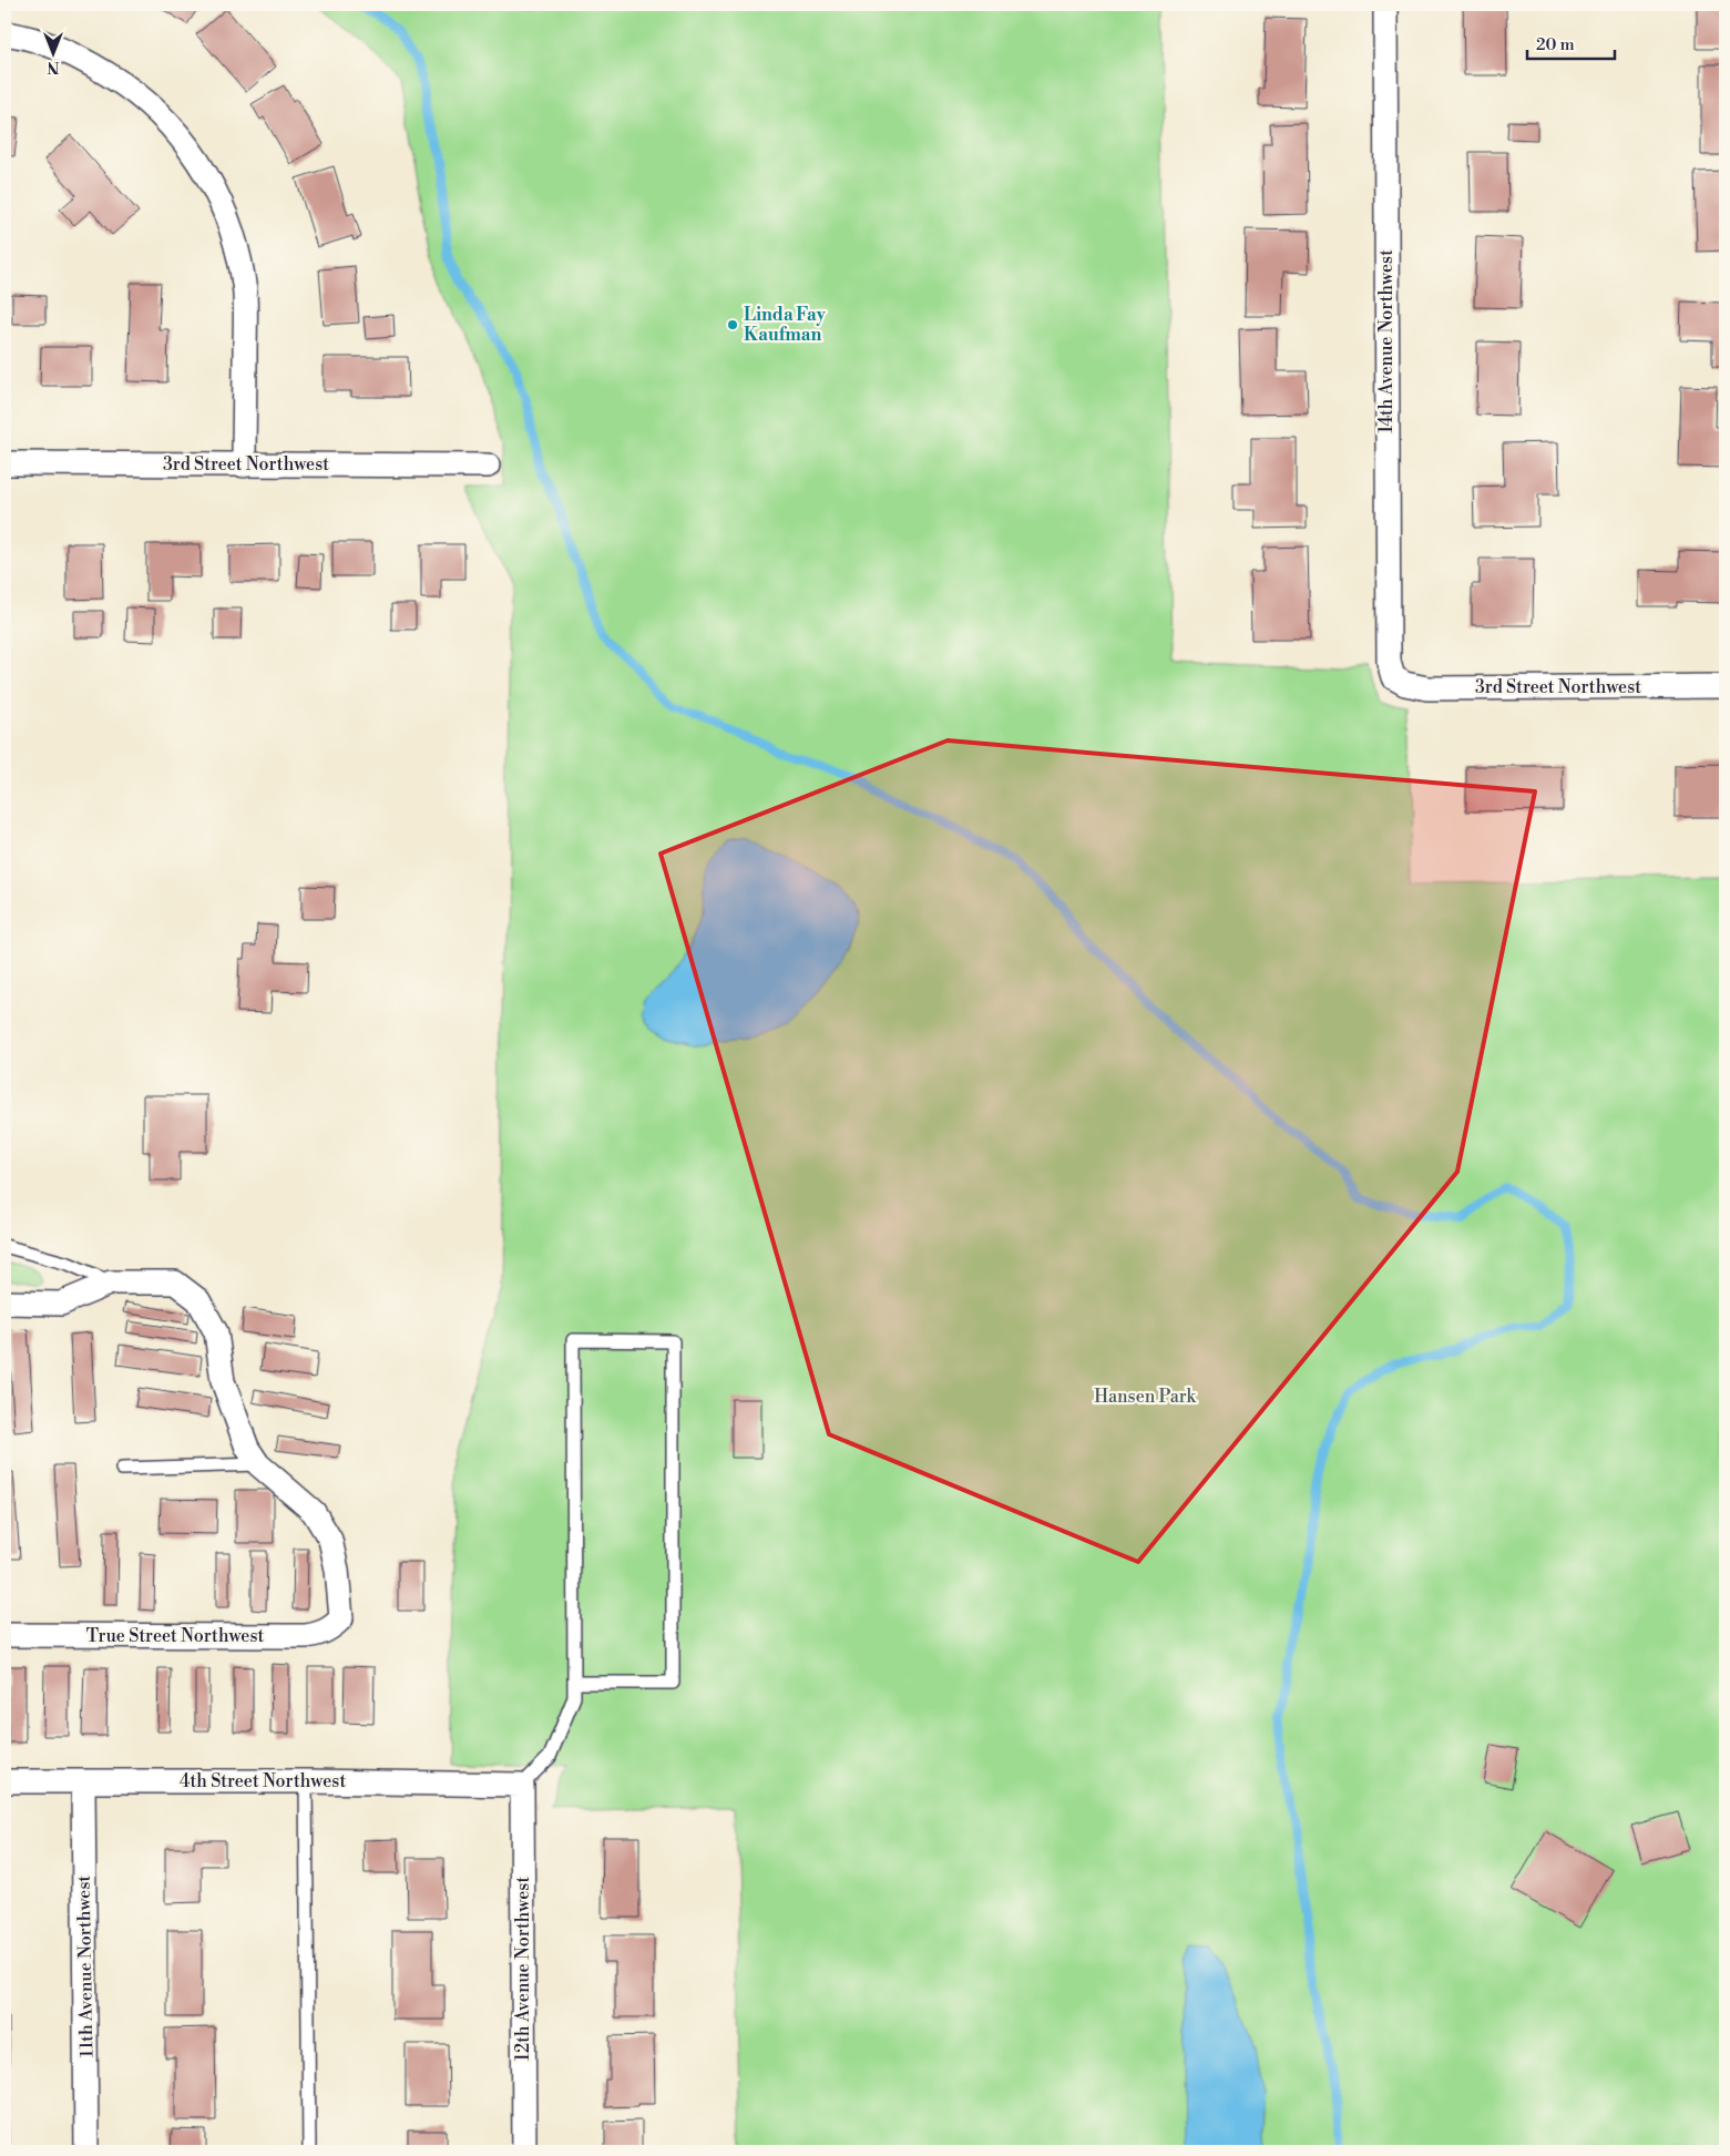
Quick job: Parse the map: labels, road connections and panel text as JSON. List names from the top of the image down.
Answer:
{
  "streets": {
    "street": [
      "14th Avenue Northwest",
      "3rd Street Northwest",
      "True Street Northwest",
      "4th Street Northwest",
      "11th Avenue Northwest",
      "12th Avenue Northwest"
    ]
  },
  "crossings": [
    ["14th Avenue Northwest", "3rd Street Northwest"],
    ["4th Street Northwest", "11th Avenue Northwest"],
    ["4th Street Northwest", "12th Avenue Northwest"]
  ],
  "parks": ["Hansen Park"],
  "places": ["Linda Fay Kaufman"],
  "scale_bar": "20 m",
  "north": "bottom"
}
